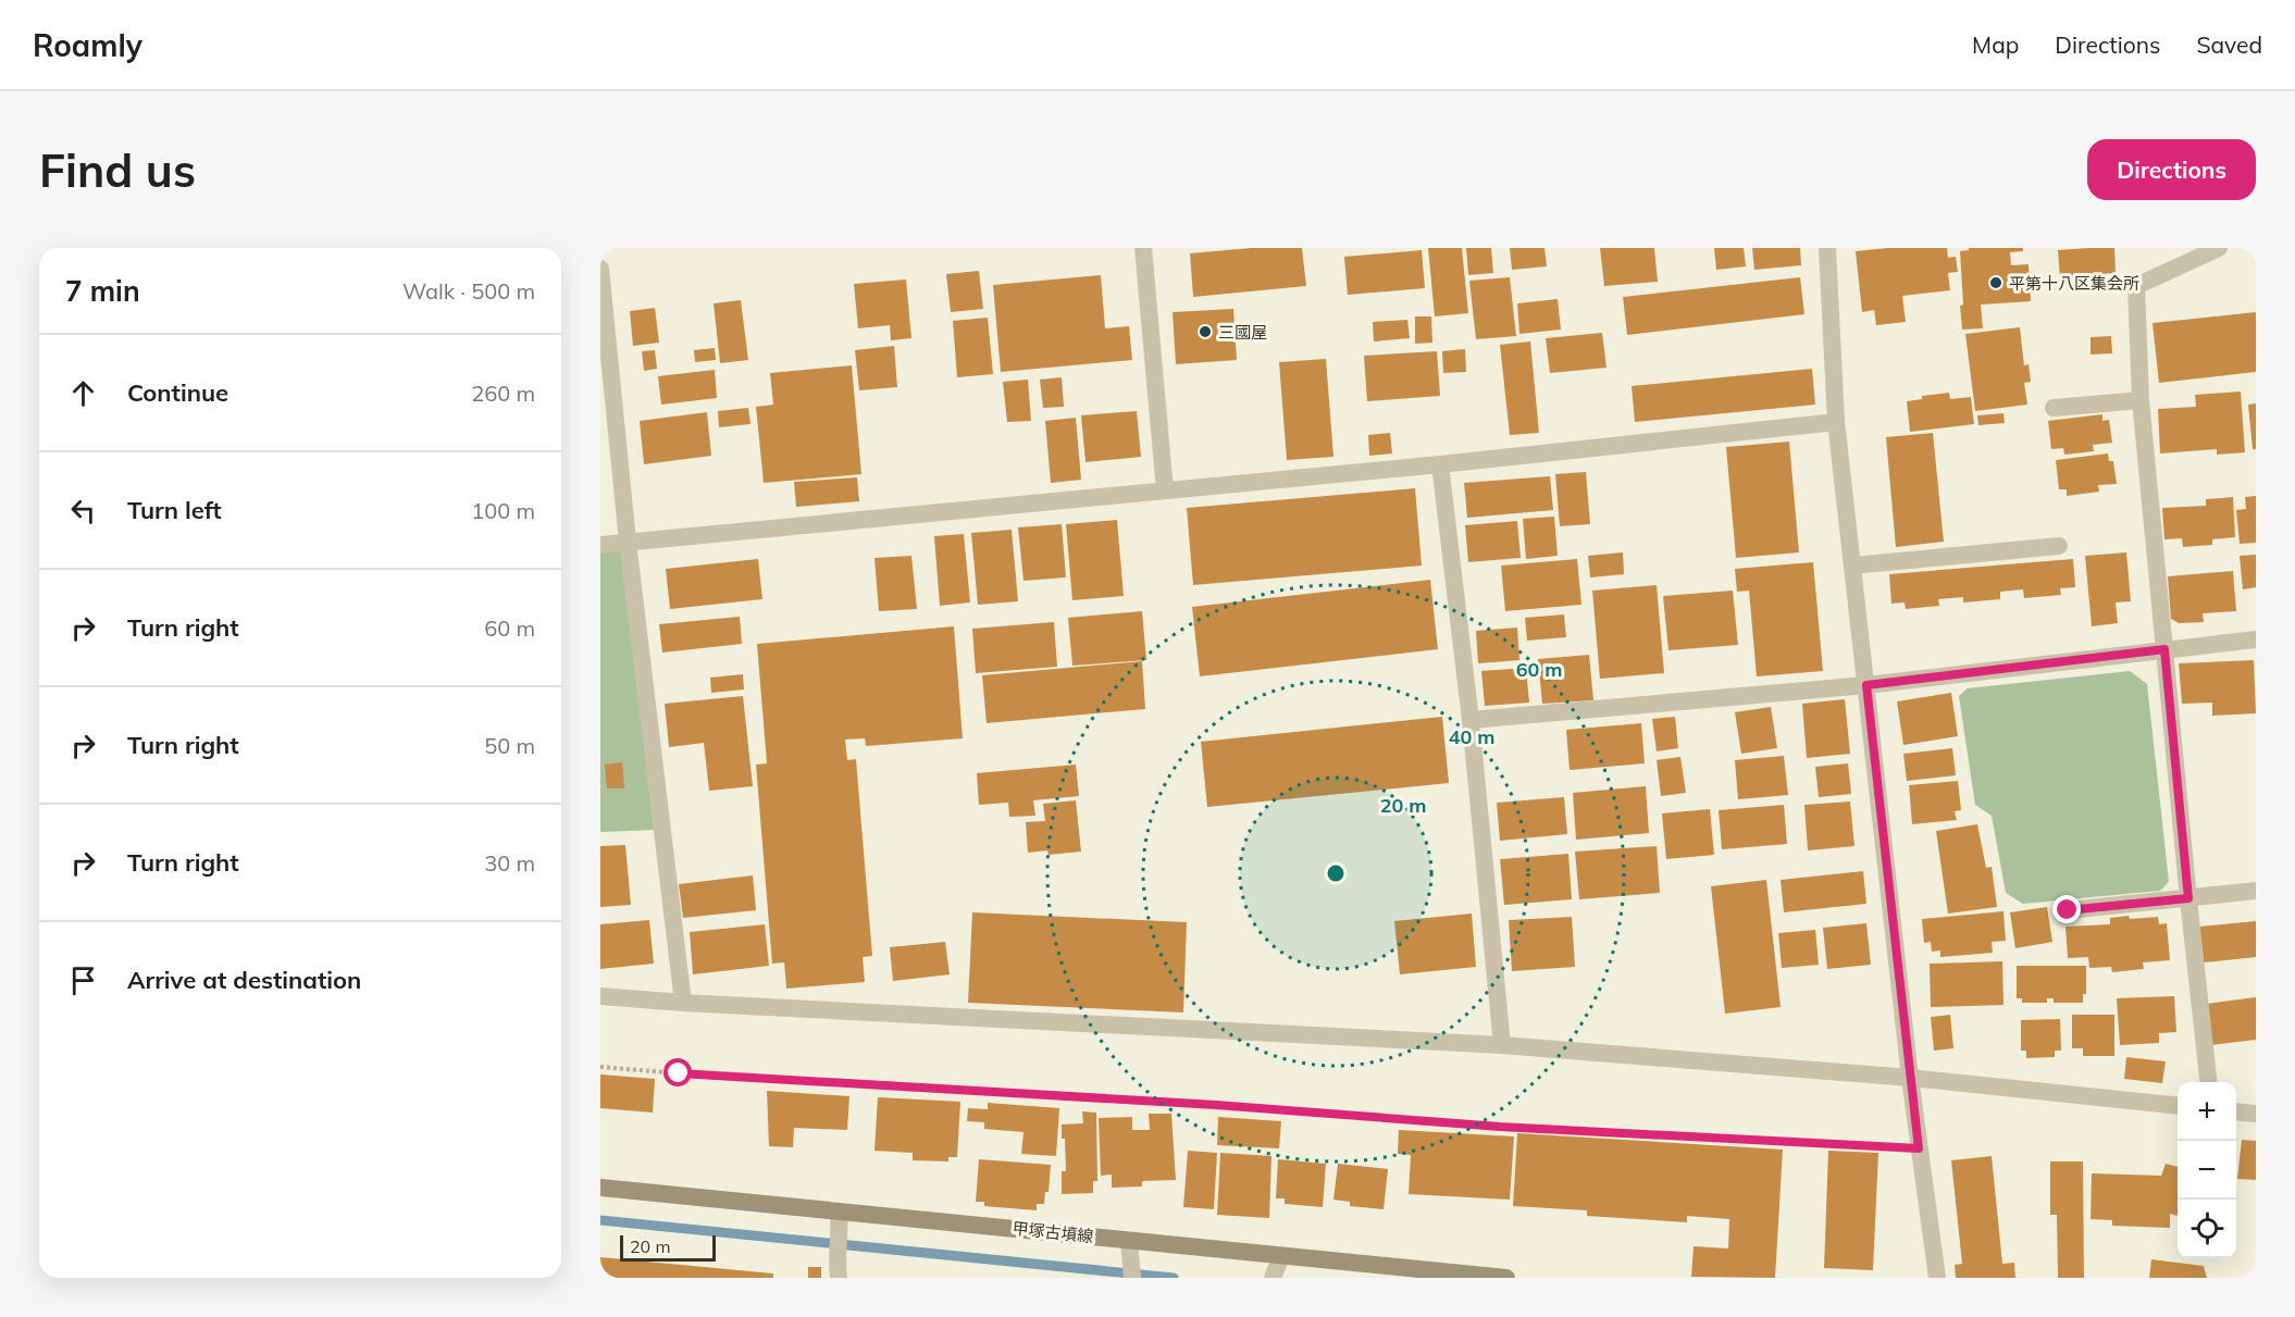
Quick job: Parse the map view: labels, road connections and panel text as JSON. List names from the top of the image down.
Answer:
{
  "streets": {
    "main road": ["甲塚古墳線"]
  },
  "places": ["平第十八区集会所", "三國屋"],
  "scale_bar": "20 m",
  "page": {
    "header": "Roamly",
    "nav": ["Map", "Directions", "Saved"],
    "buttons": "Directions",
    "title": "Find us",
    "heading": ["7 min", "Walk · 500 m"],
    "list": [
      ["Continue", "260 m"],
      ["Turn left", "100 m"],
      ["Turn right", "60 m"],
      ["Turn right", "50 m"],
      ["Turn right", "30 m"],
      "Arrive at destination"
    ],
    "map_buttons": ["+", "−"],
    "scale": "20 m"
  },
  "rings": ["60 m", "40 m", "20 m"]
}
